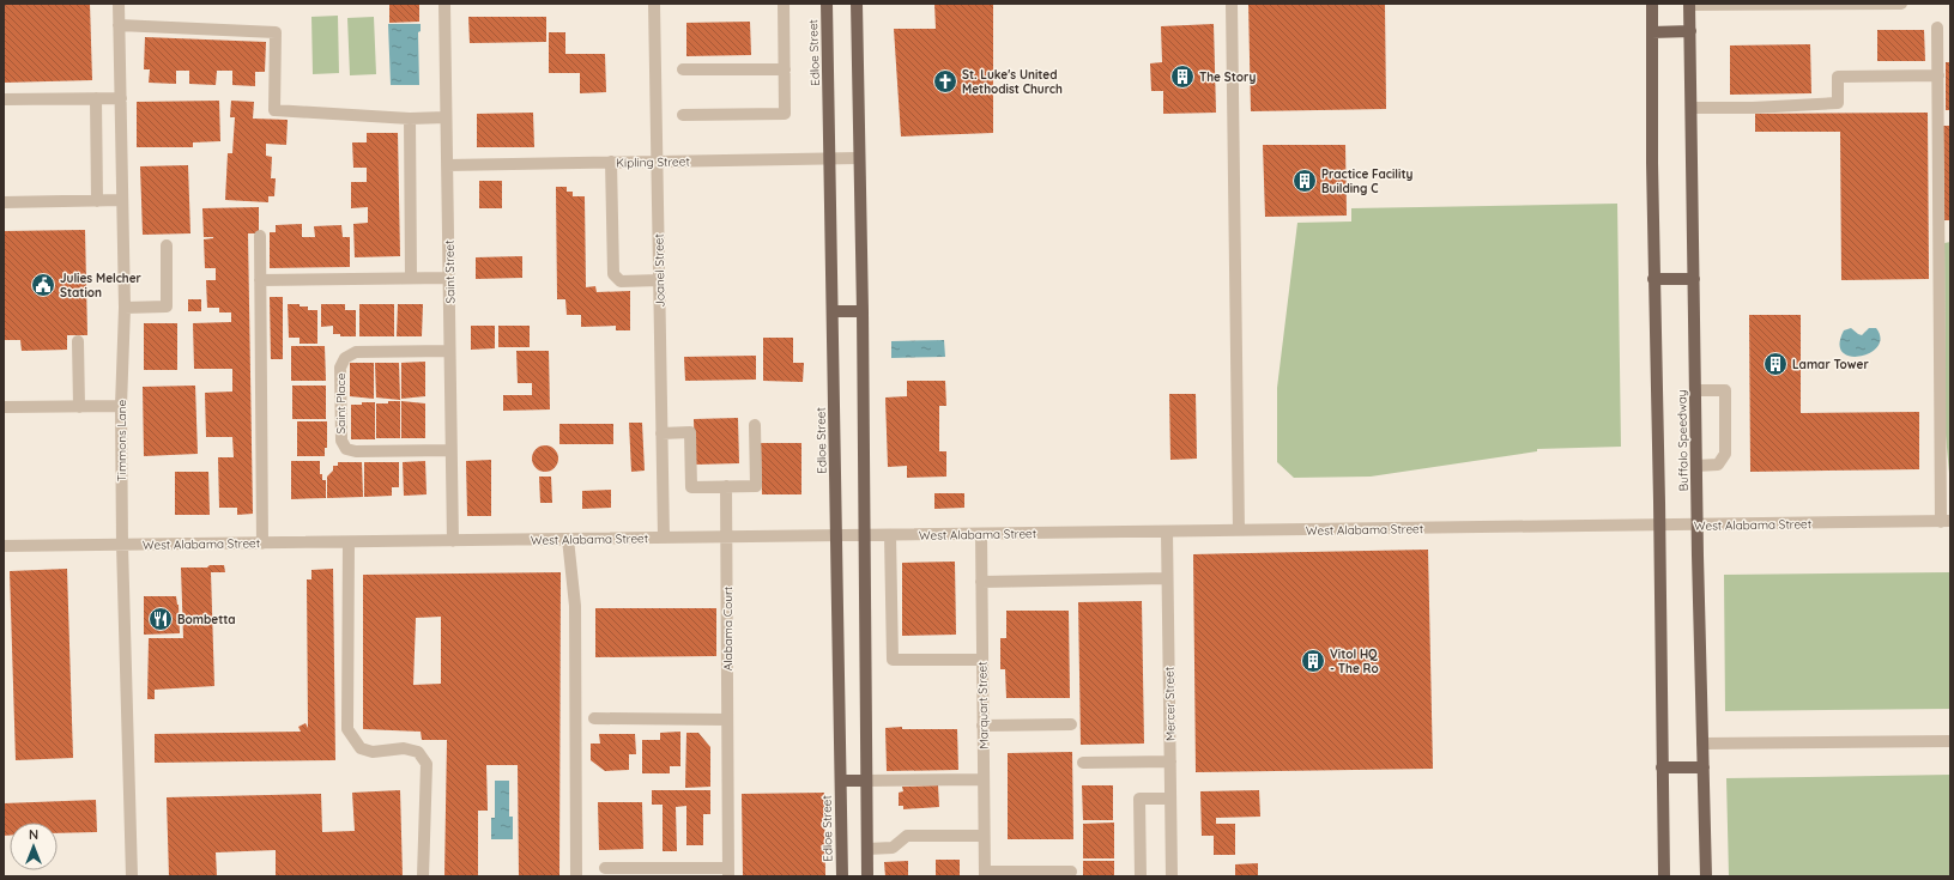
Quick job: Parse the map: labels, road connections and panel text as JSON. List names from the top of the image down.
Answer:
{
  "streets": {
    "main road": ["Edloe Street", "Buffalo Speedway"],
    "street": [
      "Kipling Street",
      "Joanel Street",
      "Saint Street",
      "Saint Place",
      "Timmons Lane",
      "West Alabama Street",
      "Alabama Court",
      "Mercer Street",
      "Marquart Street"
    ]
  },
  "crossings": [
    ["Edloe Street", "Kipling Street"],
    ["Edloe Street", "West Alabama Street"],
    ["Kipling Street", "Joanel Street"],
    ["Kipling Street", "Saint Street"],
    ["Joanel Street", "West Alabama Street"],
    ["Saint Street", "Saint Place"],
    ["Saint Street", "West Alabama Street"],
    ["Timmons Lane", "West Alabama Street"],
    ["Buffalo Speedway", "West Alabama Street"],
    ["West Alabama Street", "Alabama Court"],
    ["West Alabama Street", "Mercer Street"],
    ["West Alabama Street", "Marquart Street"]
  ],
  "places": {
    "building": [
      "The Story",
      "Practice Facility Building C",
      "Lamar Tower",
      "Vitol HQ - The Ro"
    ],
    "church": ["St. Luke's United Methodist Church"],
    "public building": ["Julies Melcher Station"],
    "restaurant": ["Bombetta"]
  },
  "north": "top"
}
